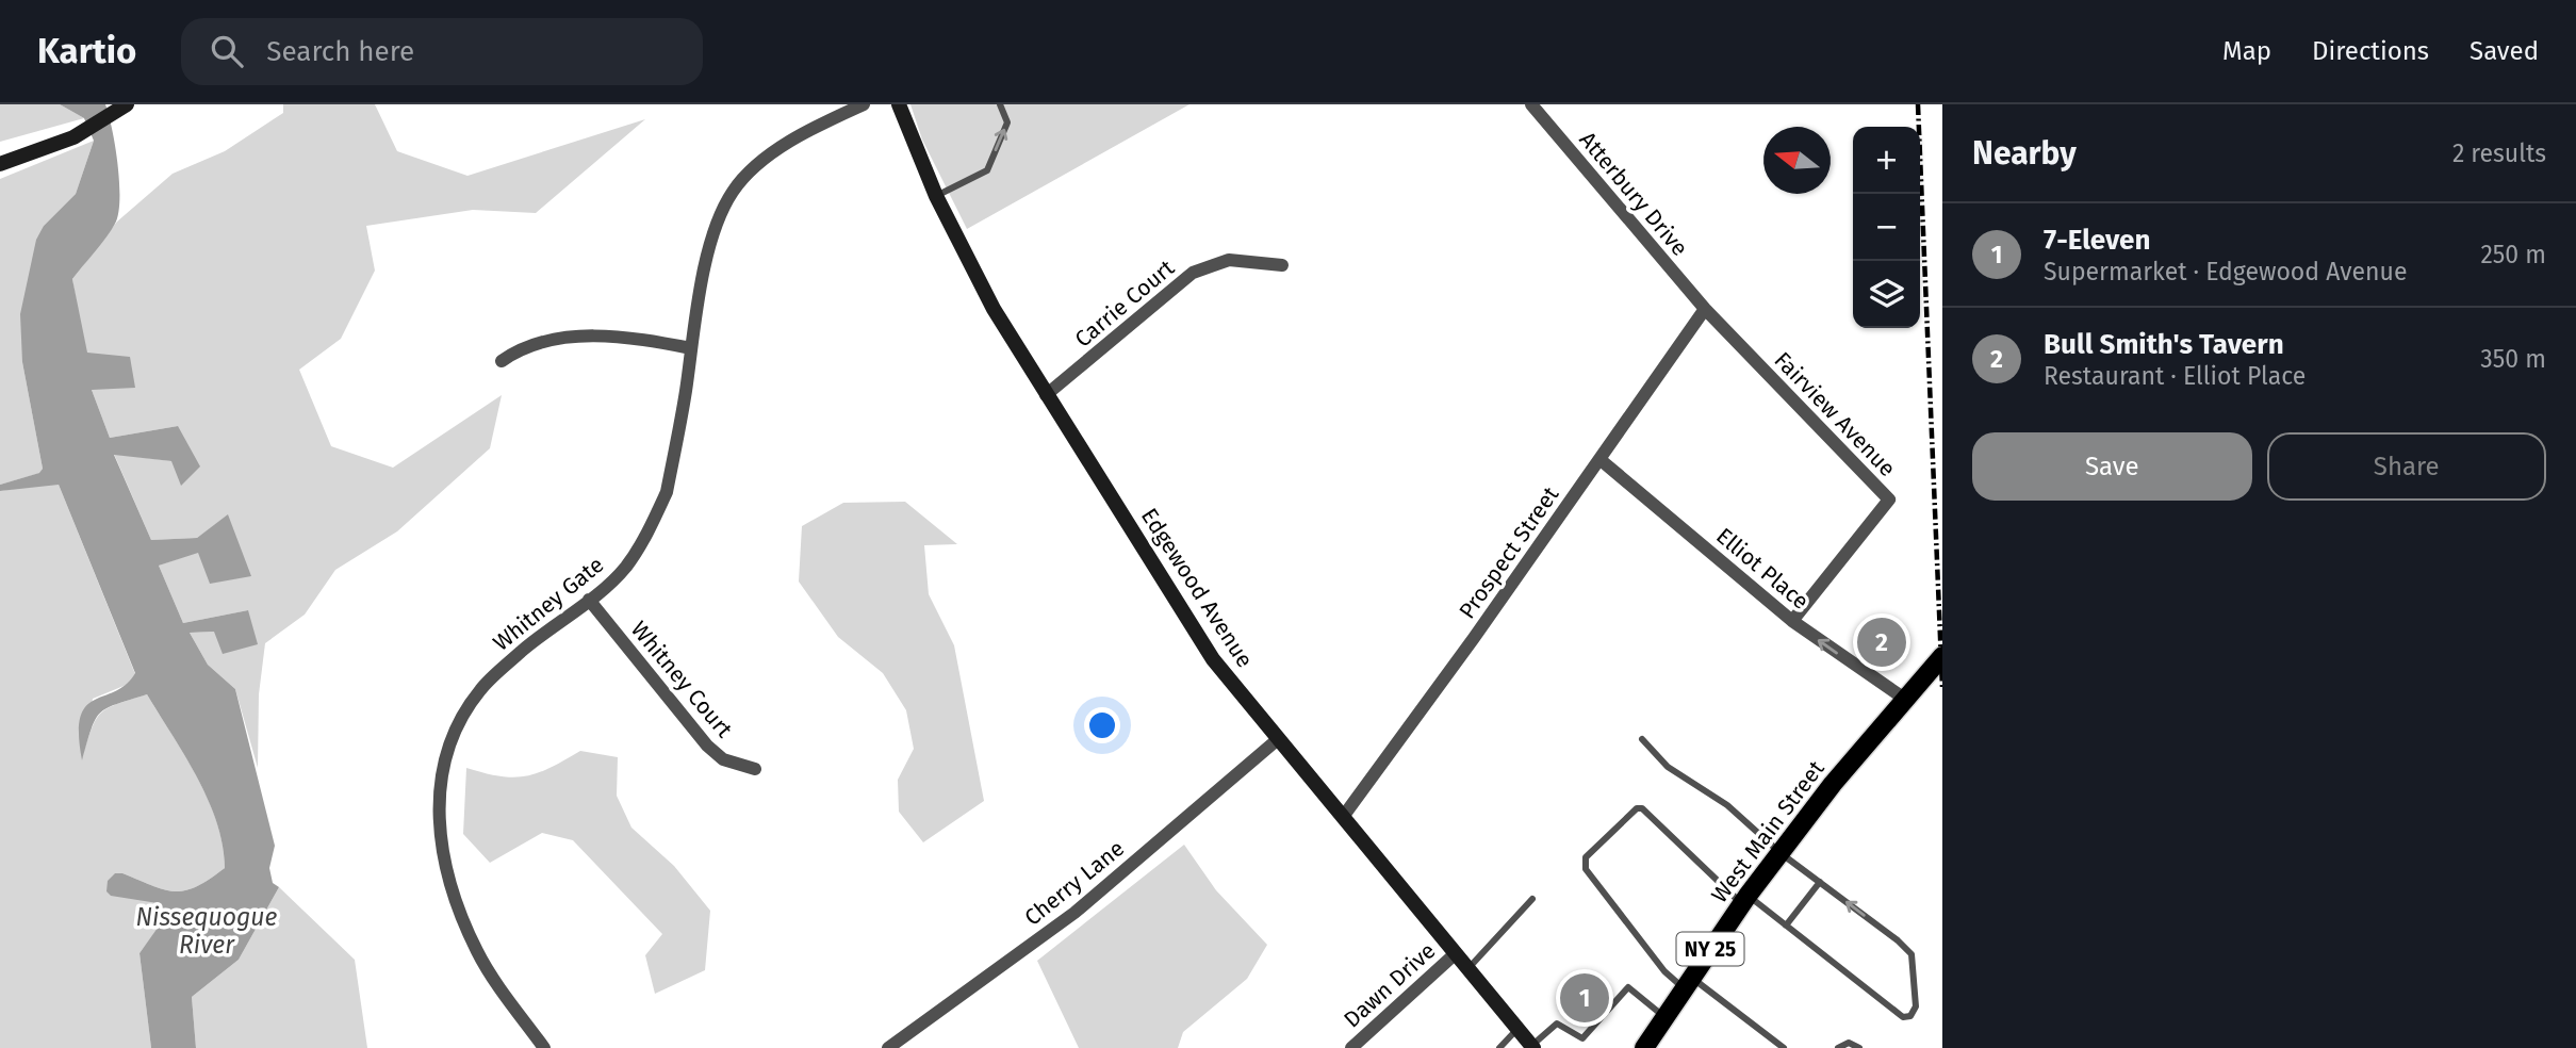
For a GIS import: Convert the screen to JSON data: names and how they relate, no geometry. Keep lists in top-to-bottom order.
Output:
{
  "streets": {
    "main road": ["Edgewood Avenue", "West Main Street", "NY 25"],
    "street": [
      "Atterbury Drive",
      "Carrie Court",
      "Fairview Avenue",
      "Prospect Street",
      "Elliot Place",
      "Whitney Gate",
      "Whitney Court",
      "Cherry Lane",
      "Dawn Drive"
    ]
  },
  "crossings": [
    ["Atterbury Drive", "Fairview Avenue"],
    ["Atterbury Drive", "Prospect Street"],
    ["Carrie Court", "Edgewood Avenue"],
    ["Fairview Avenue", "Prospect Street"],
    ["Fairview Avenue", "Elliot Place"],
    ["Prospect Street", "Elliot Place"],
    ["Prospect Street", "Edgewood Avenue"],
    ["Elliot Place", "West Main Street"],
    ["Edgewood Avenue", "Cherry Lane"],
    ["Edgewood Avenue", "Dawn Drive"],
    ["Whitney Gate", "Whitney Court"]
  ],
  "one_way": ["Elliot Place"],
  "water": ["Nissequogue River"],
  "north": "left",
  "page": {
    "header": "Kartio",
    "search": "Search here",
    "nav": ["Map", "Directions", "Saved"],
    "heading": ["Nearby", "2 results"],
    "map_buttons": ["+", "−"],
    "list": [
      {
        "mark": "1",
        "name": "7-Eleven",
        "note": "Supermarket · Edgewood Avenue",
        "value": "250 m"
      },
      {
        "mark": "2",
        "name": "Bull Smith's Tavern",
        "note": "Restaurant · Elliot Place",
        "value": "350 m"
      }
    ],
    "buttons": ["Save", "Share"],
    "pins": ["2", "1"]
  }
}
